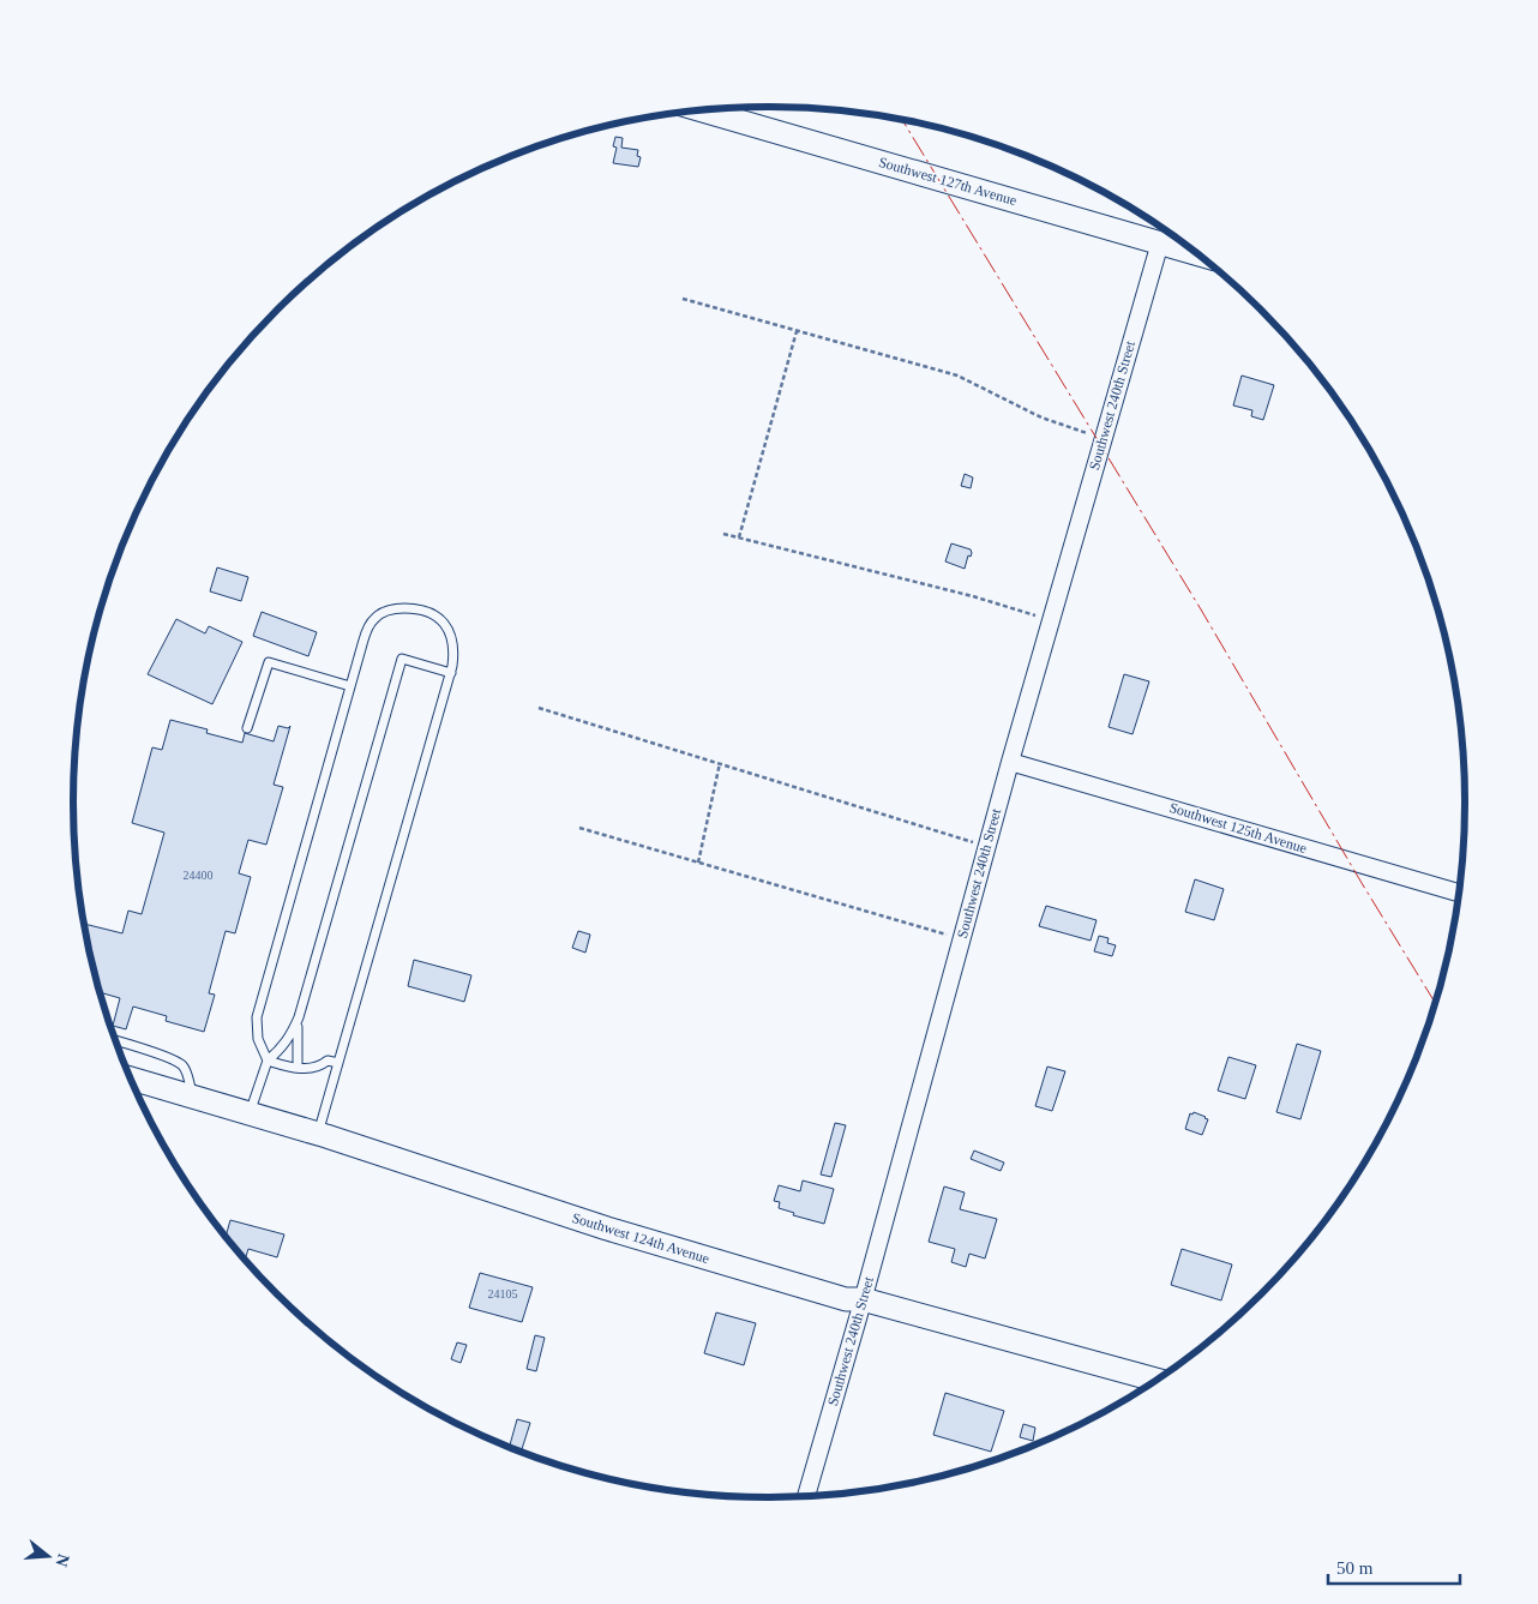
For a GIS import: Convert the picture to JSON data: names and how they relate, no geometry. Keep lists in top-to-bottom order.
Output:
{
  "streets": {
    "street": [
      "Southwest 127th Avenue",
      "Southwest 240th Street",
      "Southwest 125th Avenue",
      "Southwest 124th Avenue"
    ]
  },
  "crossings": [
    ["Southwest 127th Avenue", "Southwest 240th Street"],
    ["Southwest 240th Street", "Southwest 125th Avenue"],
    ["Southwest 240th Street", "Southwest 124th Avenue"]
  ],
  "house_numbers": ["24400", "24105"],
  "scale_bar": "50 m",
  "north": "right"
}
